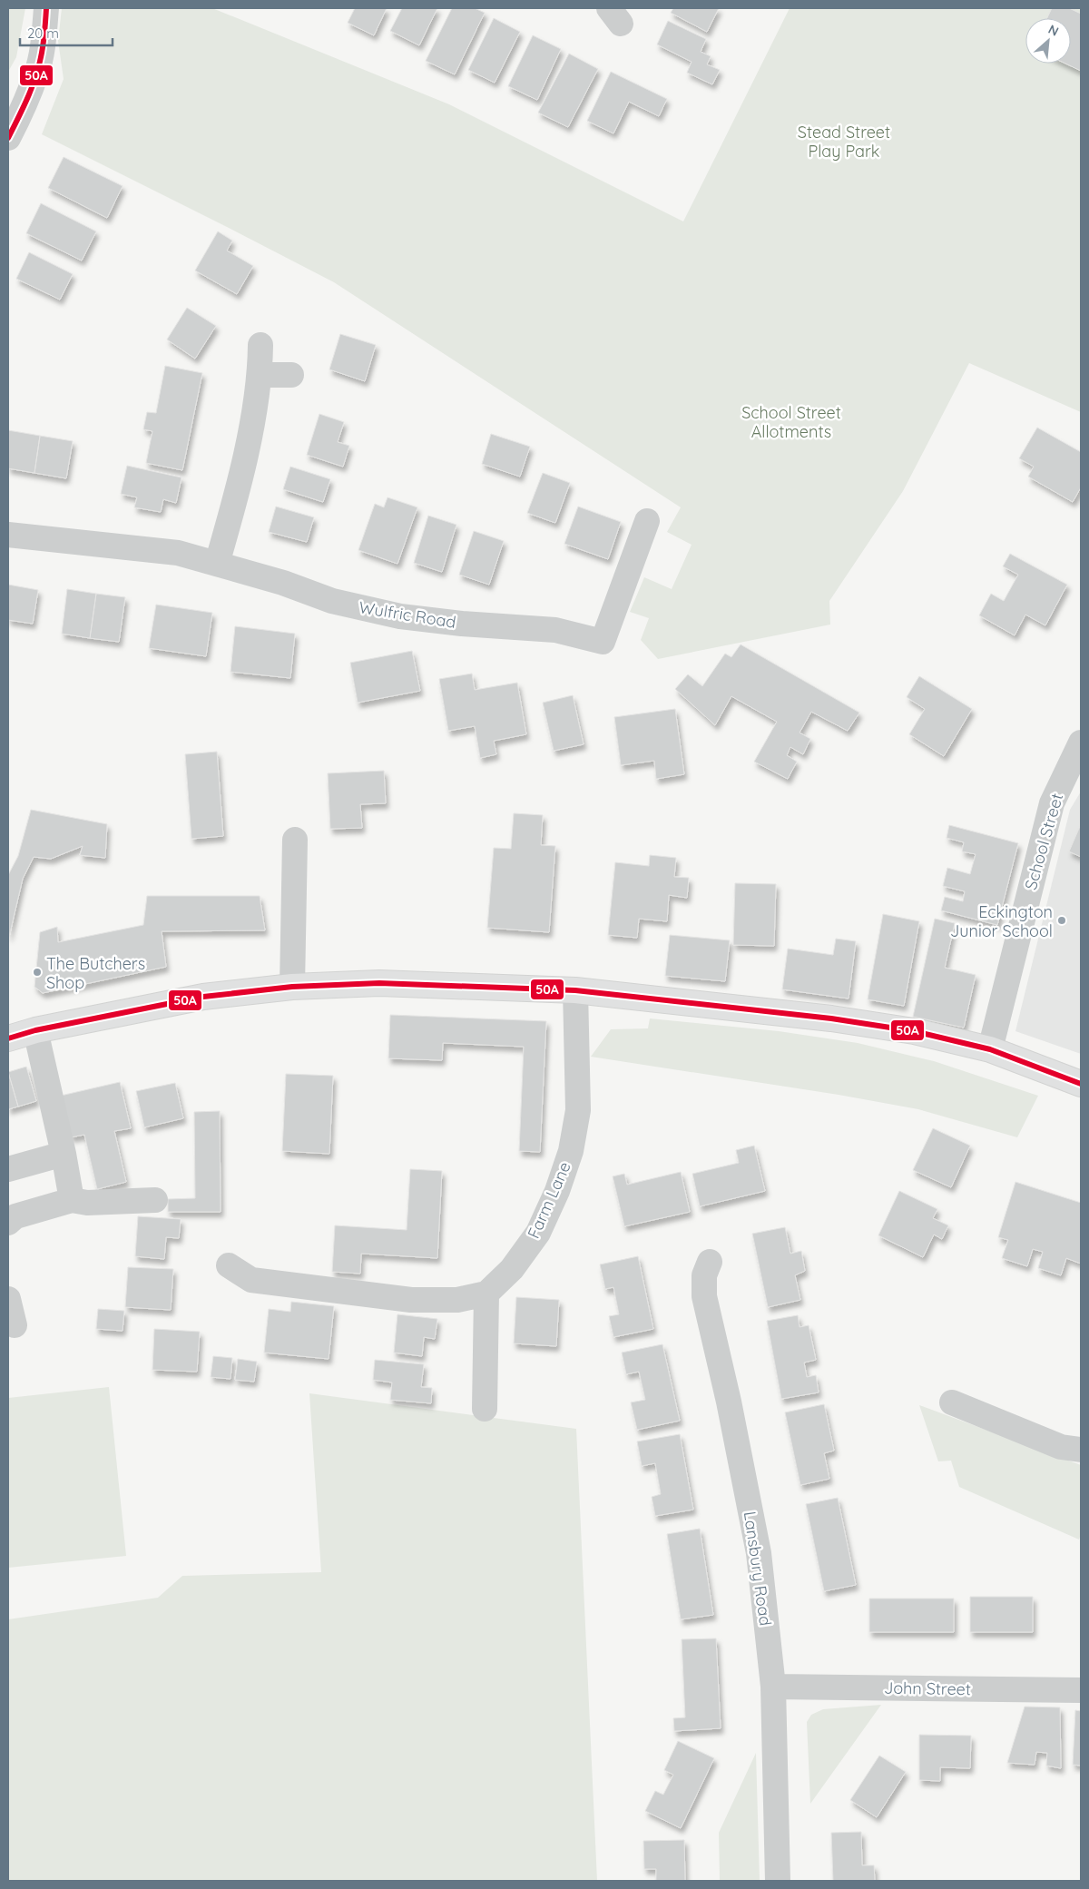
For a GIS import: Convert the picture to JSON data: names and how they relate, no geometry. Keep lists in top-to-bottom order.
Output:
{
  "streets": {
    "street": [
      "Wulfric Road",
      "School Street",
      "Farm Lane",
      "Lansbury Road",
      "John Street"
    ]
  },
  "crossings": [
    ["Lansbury Road", "John Street"]
  ],
  "parks": ["Stead Street Play Park", "School Street Allotments"],
  "places": ["Eckington Junior School", "The Butchers Shop"],
  "lines": ["transit line 50A"],
  "scale_bar": "20 m",
  "north": "top right"
}
